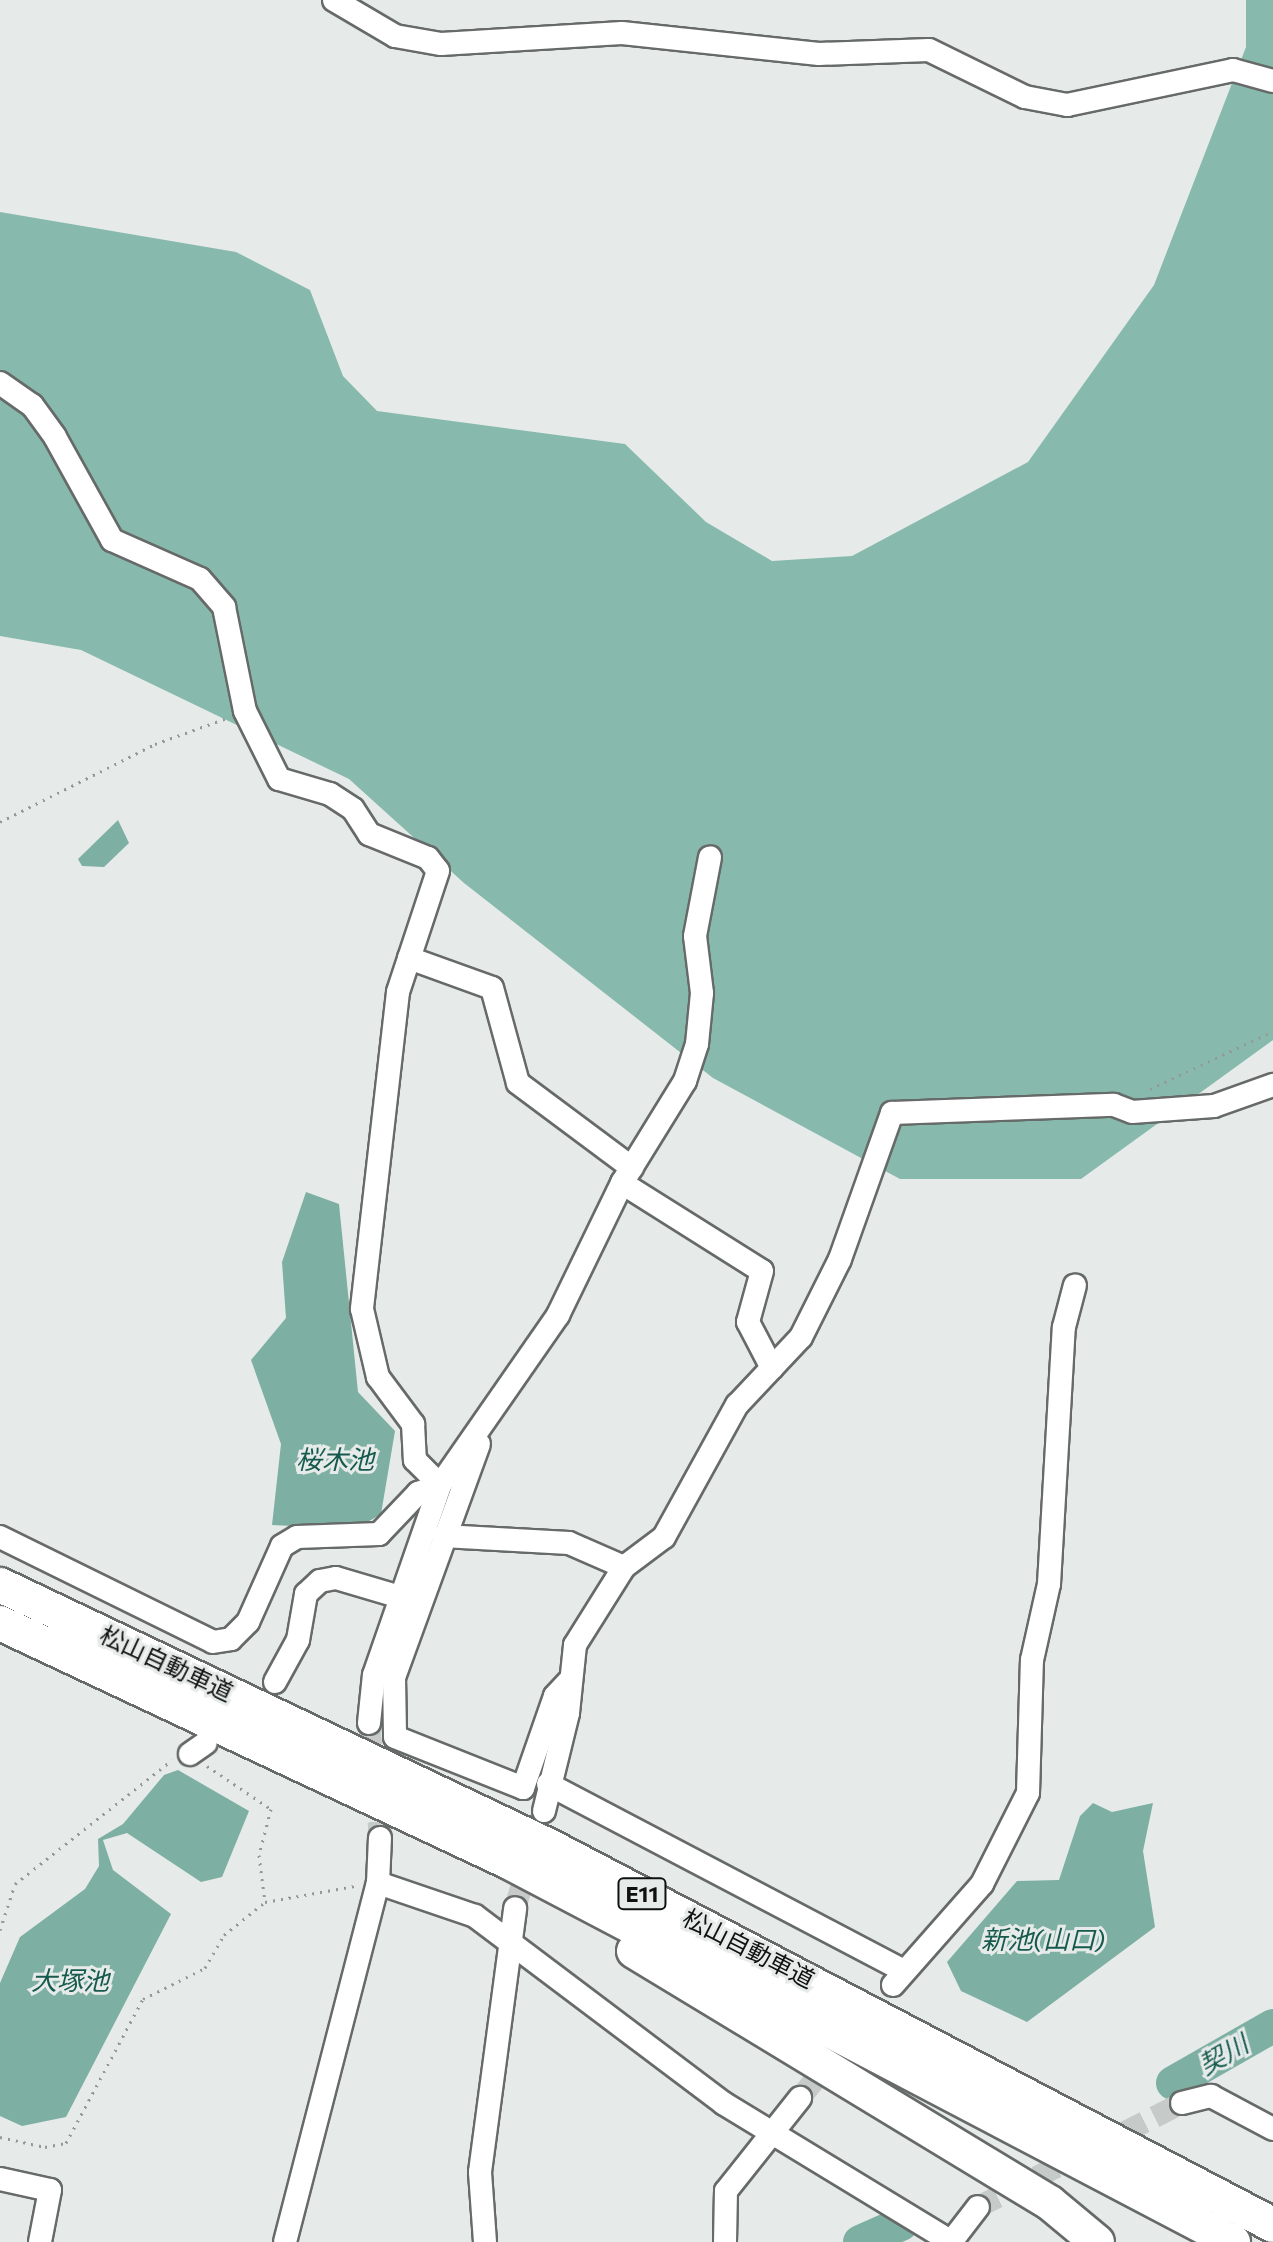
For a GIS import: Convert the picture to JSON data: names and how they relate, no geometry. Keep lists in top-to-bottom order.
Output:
{
  "streets": {
    "highway": ["松山自動車道", "E11"]
  },
  "water": [
    "桜木池",
    "新池(山口)",
    "大塚池",
    "契川"
  ]
}
